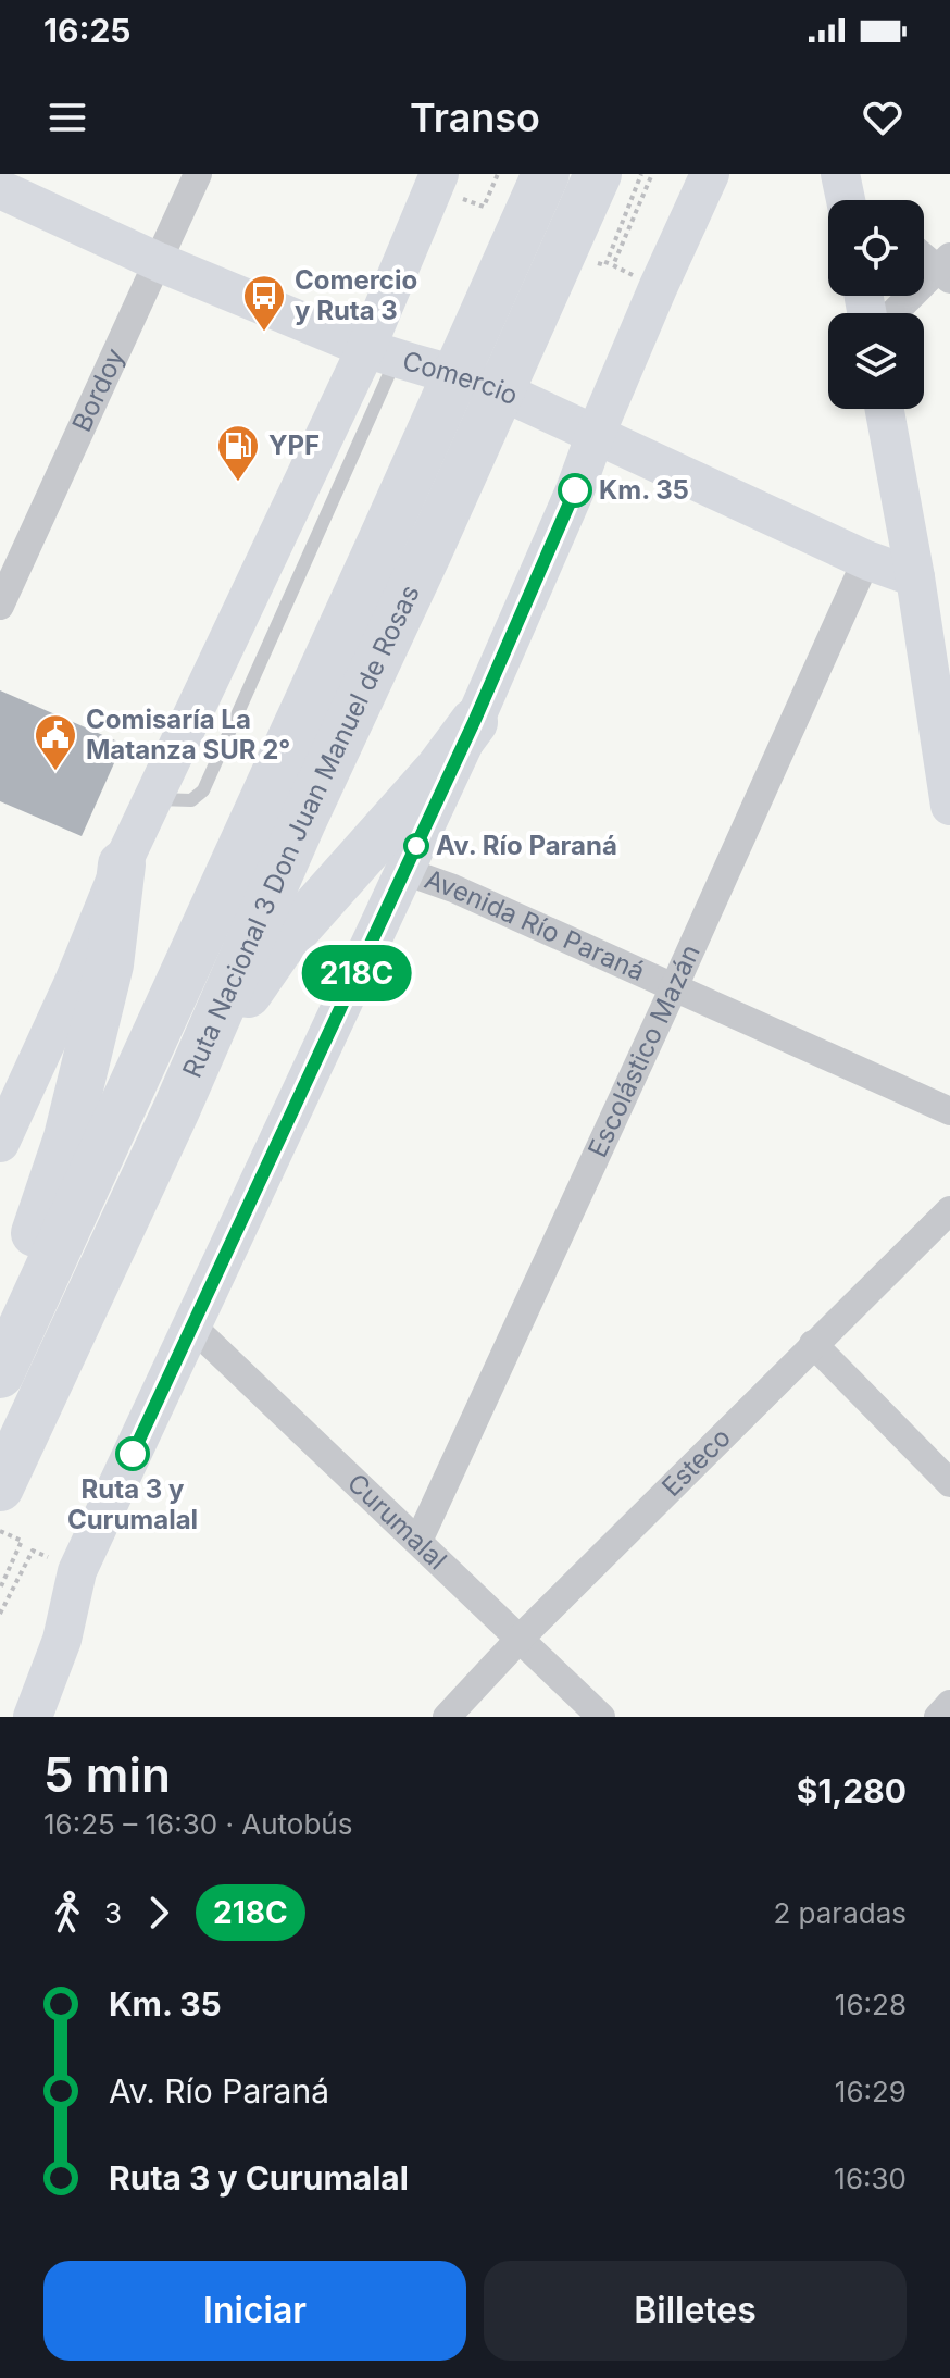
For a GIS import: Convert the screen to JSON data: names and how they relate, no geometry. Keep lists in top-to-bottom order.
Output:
{
  "streets": {
    "highway": ["Ruta Nacional 3 Don Juan Manuel de Rosas"],
    "street": [
      "Comercio",
      "Bordoy",
      "Avenida Río Paraná",
      "Escolástico Mazán",
      "Esteco",
      "Curumalal"
    ]
  },
  "crossings": [
    ["Comercio", "Bordoy"],
    ["Comercio", "Ruta Nacional 3 Don Juan Manuel de Rosas"],
    ["Comercio", "Escolástico Mazán"],
    ["Avenida Río Paraná", "Escolástico Mazán"],
    ["Escolástico Mazán", "Curumalal"],
    ["Esteco", "Curumalal"]
  ],
  "places": {
    "bus stop": ["Comercio y Ruta 3"],
    "fuel station": ["YPF"],
    "other": ["Km. 35", "Av. Río Paraná", "Ruta 3 y Curumalal"],
    "public building": ["Comisaría La Matanza SUR 2°"]
  },
  "lines": ["bus line 218C"],
  "page": {
    "status": "16:25",
    "header": "Transo",
    "on_map": "218C",
    "heading": ["5 min", "16:25 – 16:30 · Autobús", "$1,280"],
    "legs": ["3", "218C", "2 paradas"],
    "list": [
      {
        "name": "Km. 35",
        "value": "16:28"
      },
      {
        "name": "Av. Río Paraná",
        "value": "16:29"
      },
      {
        "name": "Ruta 3 y Curumalal",
        "value": "16:30"
      }
    ],
    "buttons": ["Iniciar", "Billetes"]
  }
}
